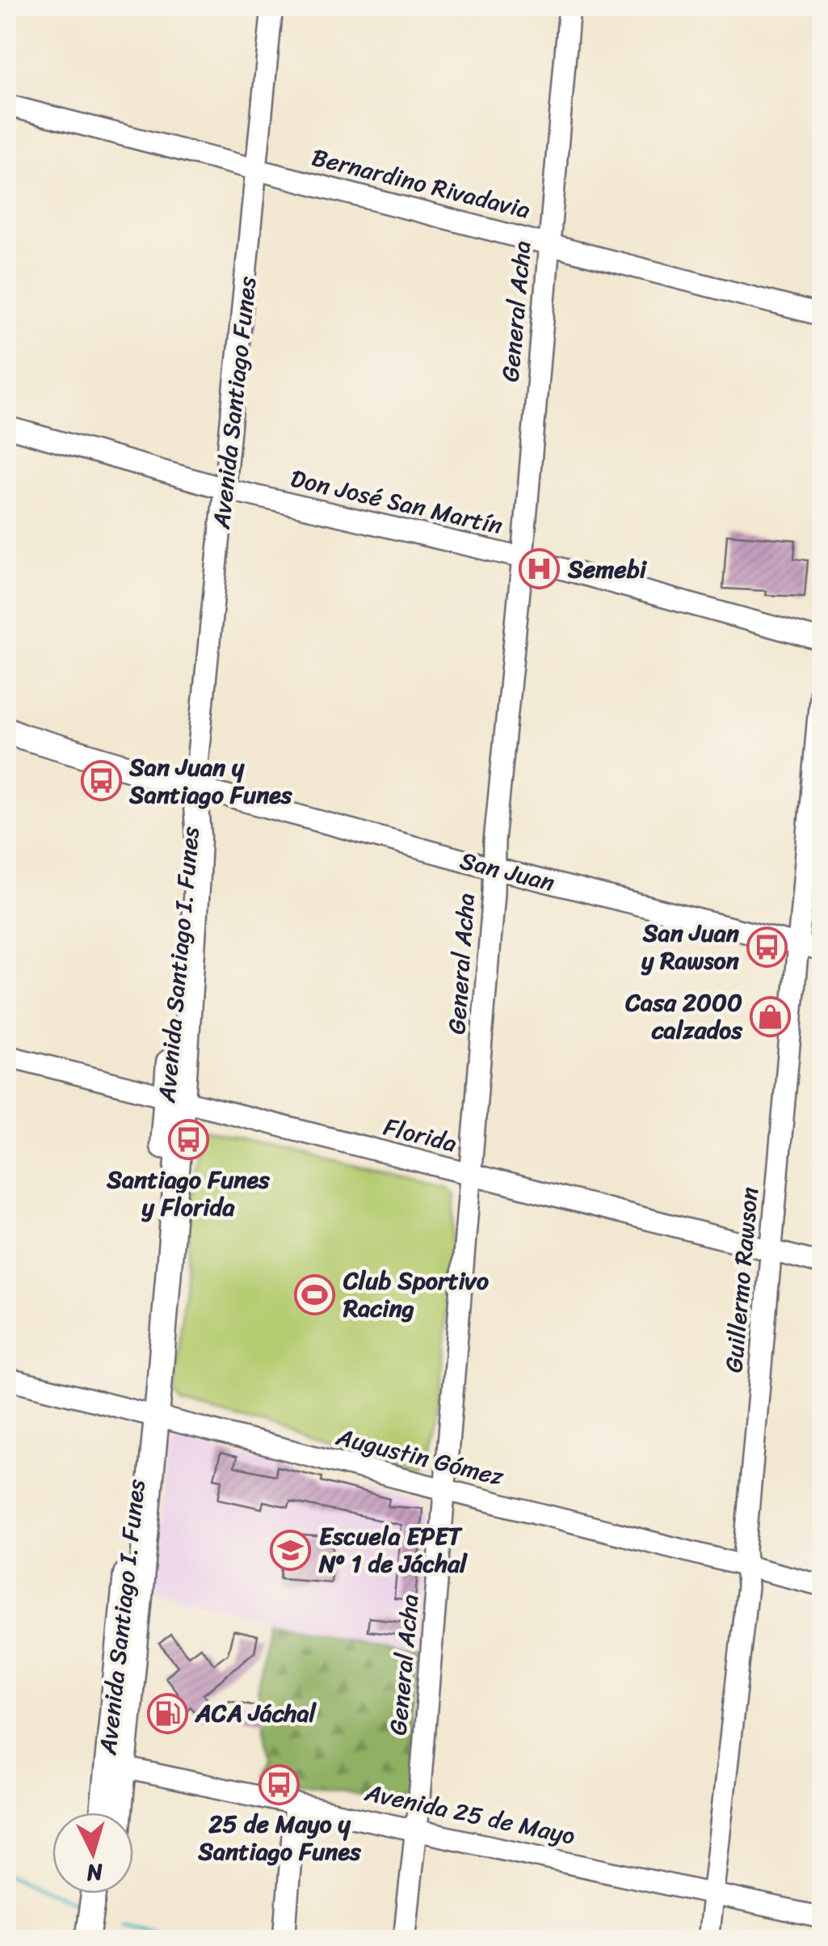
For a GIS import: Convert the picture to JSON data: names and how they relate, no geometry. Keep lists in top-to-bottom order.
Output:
{
  "streets": {
    "main road": ["San Juan", "Avenida Santiago I. Funes"],
    "street": [
      "Bernardino Rivadavia",
      "General Acha",
      "Avenida Santiago Funes",
      "Don José San Martín",
      "Florida",
      "Guillermo Rawson",
      "Augustin Gómez",
      "Avenida 25 de Mayo"
    ]
  },
  "crossings": [
    ["Bernardino Rivadavia", "General Acha"],
    ["Bernardino Rivadavia", "Avenida Santiago Funes"],
    ["General Acha", "Don José San Martín"],
    ["General Acha", "San Juan"],
    ["General Acha", "Florida"],
    ["General Acha", "Augustin Gómez"],
    ["General Acha", "Avenida 25 de Mayo"],
    ["Avenida Santiago Funes", "Don José San Martín"],
    ["Avenida Santiago Funes", "San Juan"],
    ["Avenida Santiago Funes", "Avenida Santiago I. Funes"],
    ["San Juan", "Avenida Santiago I. Funes"],
    ["San Juan", "Guillermo Rawson"],
    ["Avenida Santiago I. Funes", "Florida"],
    ["Avenida Santiago I. Funes", "Augustin Gómez"],
    ["Avenida Santiago I. Funes", "Avenida 25 de Mayo"],
    ["Florida", "Guillermo Rawson"],
    ["Guillermo Rawson", "Augustin Gómez"],
    ["Guillermo Rawson", "Avenida 25 de Mayo"]
  ],
  "places": {
    "hospital": ["Semebi"],
    "bus stop": [
      "San Juan y Santiago Funes",
      "San Juan y Rawson",
      "Santiago Funes y Florida",
      "25 de Mayo y Santiago Funes"
    ],
    "shop": ["Casa 2000 calzados"],
    "sports": ["Club Sportivo Racing"],
    "school or university": ["Escuela EPET Nº 1 de Jáchal"],
    "fuel station": ["ACA Jáchal"]
  },
  "north": "bottom"
}
